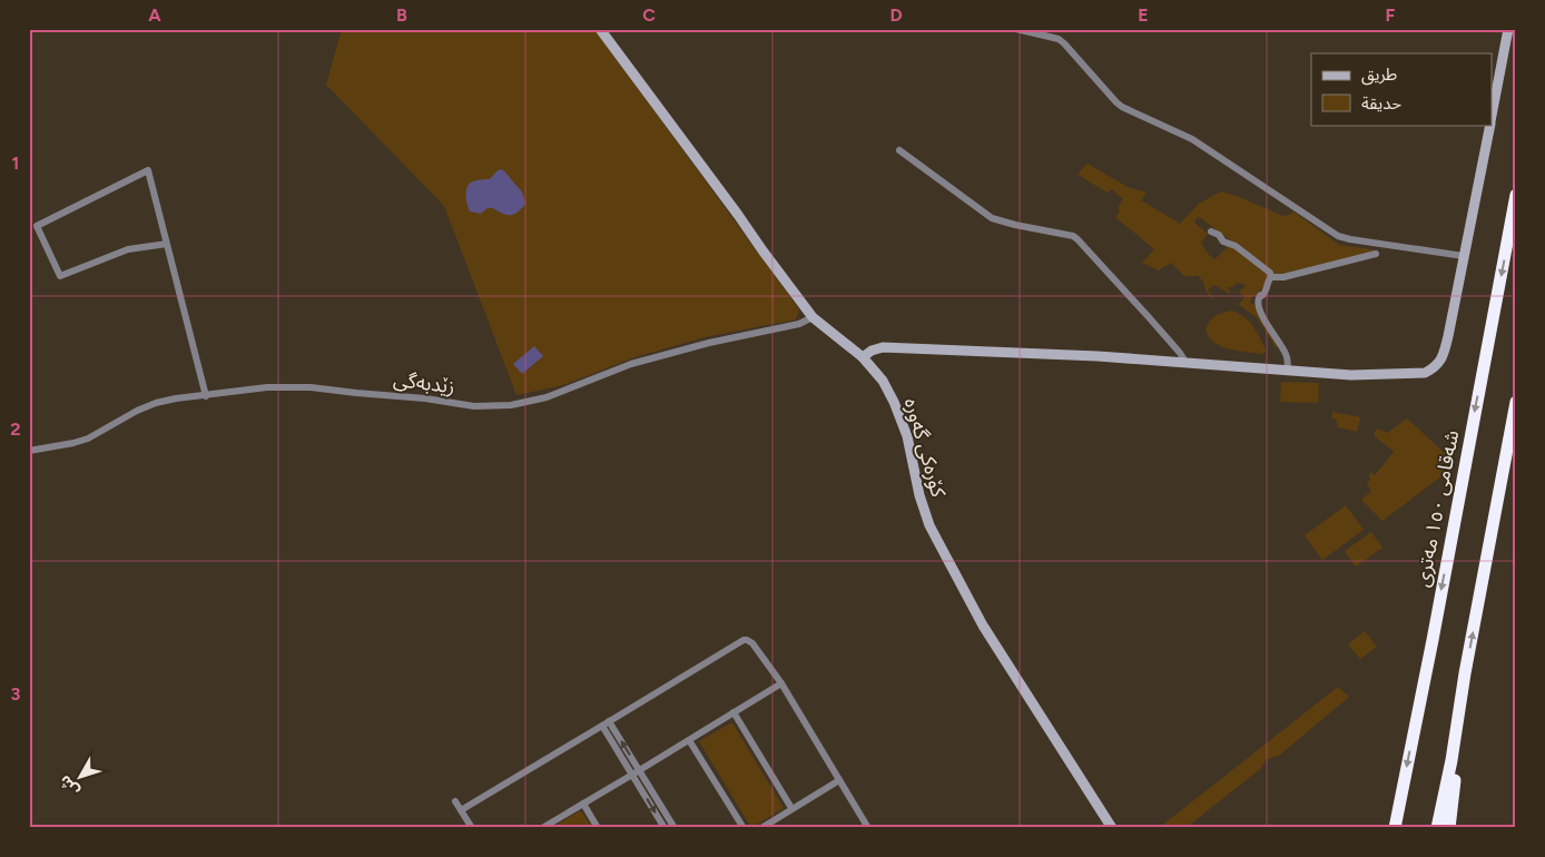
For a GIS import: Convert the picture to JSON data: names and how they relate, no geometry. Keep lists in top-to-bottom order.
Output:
{
  "streets": {
    "highway": ["شەقامی ١٥٠ مەتری"],
    "street": ["زێدبەگی", "کۆرەکی گەورە"]
  },
  "crossings": [
    ["زێدبەگی", "کۆرەکی گەورە"]
  ],
  "legend": ["طريق", "حديقة"],
  "north": "bottom left",
  "grid": {
    "columns": [
      "A",
      "B",
      "C",
      "D",
      "E",
      "F"
    ],
    "rows": ["1", "2", "3"]
  }
}
